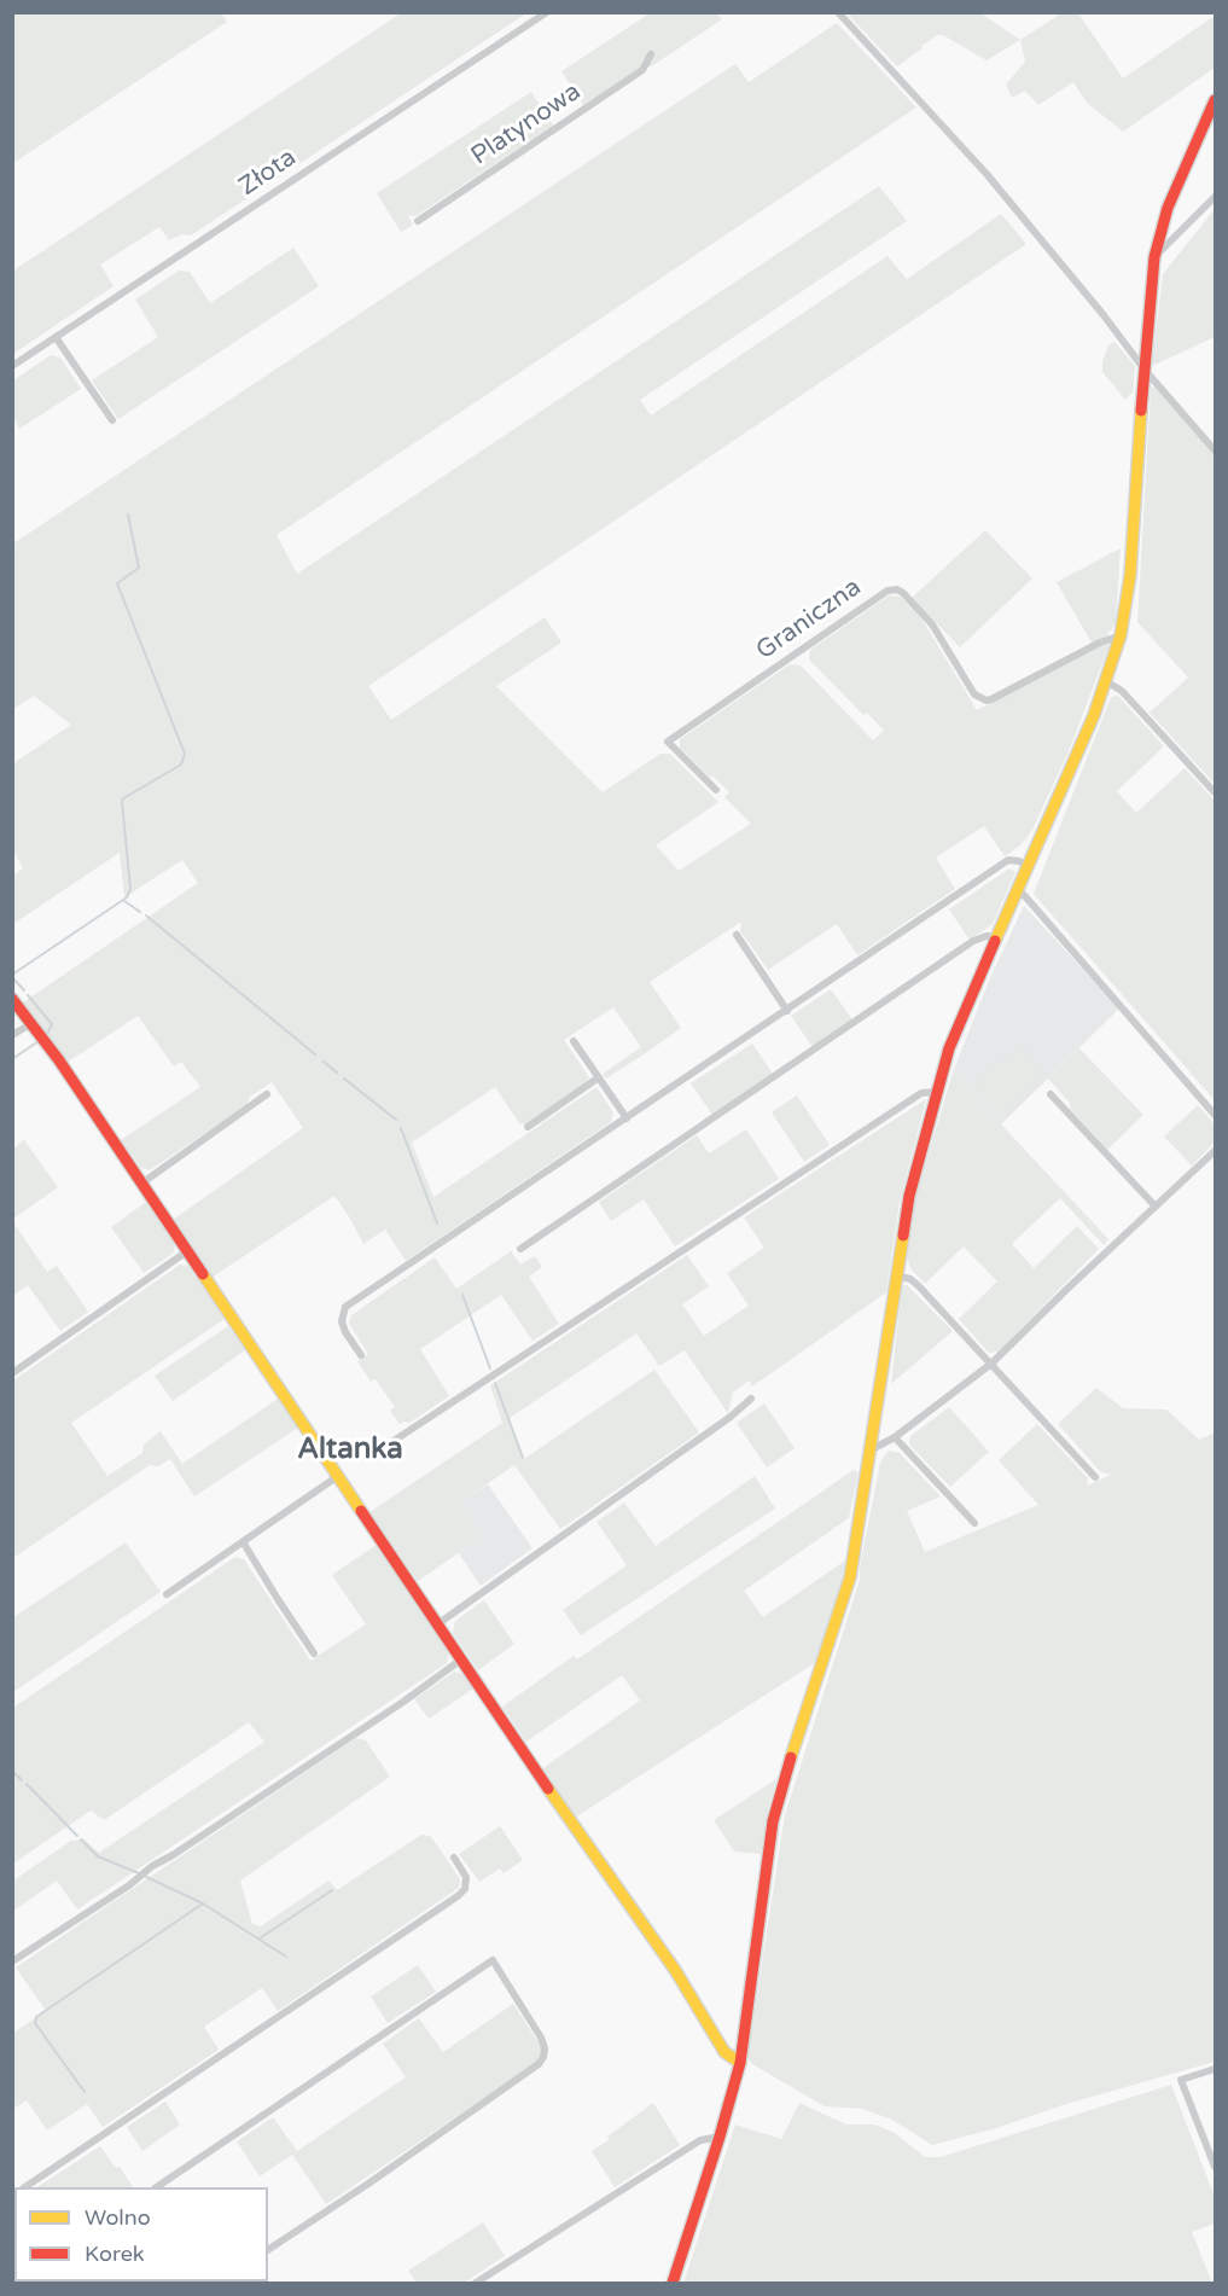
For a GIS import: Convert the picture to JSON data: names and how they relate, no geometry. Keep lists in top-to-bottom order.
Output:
{
  "streets": {
    "street": ["Platynowa", "Złota", "Graniczna"]
  },
  "districts": ["Altanka"],
  "legend": ["Wolno", "Korek"]
}
